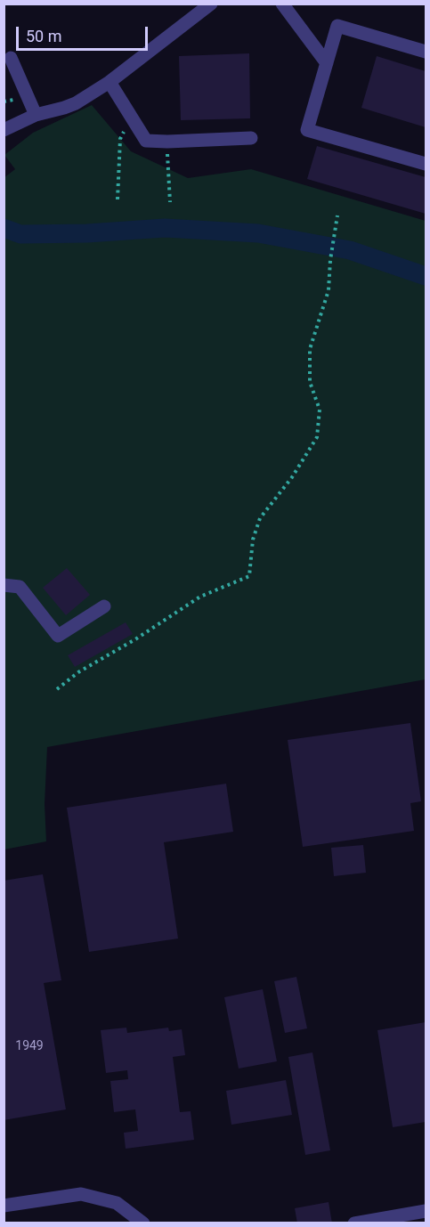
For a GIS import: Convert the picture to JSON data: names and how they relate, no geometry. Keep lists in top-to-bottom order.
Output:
{
  "house_numbers": ["1949"],
  "scale_bar": "50 m"
}
